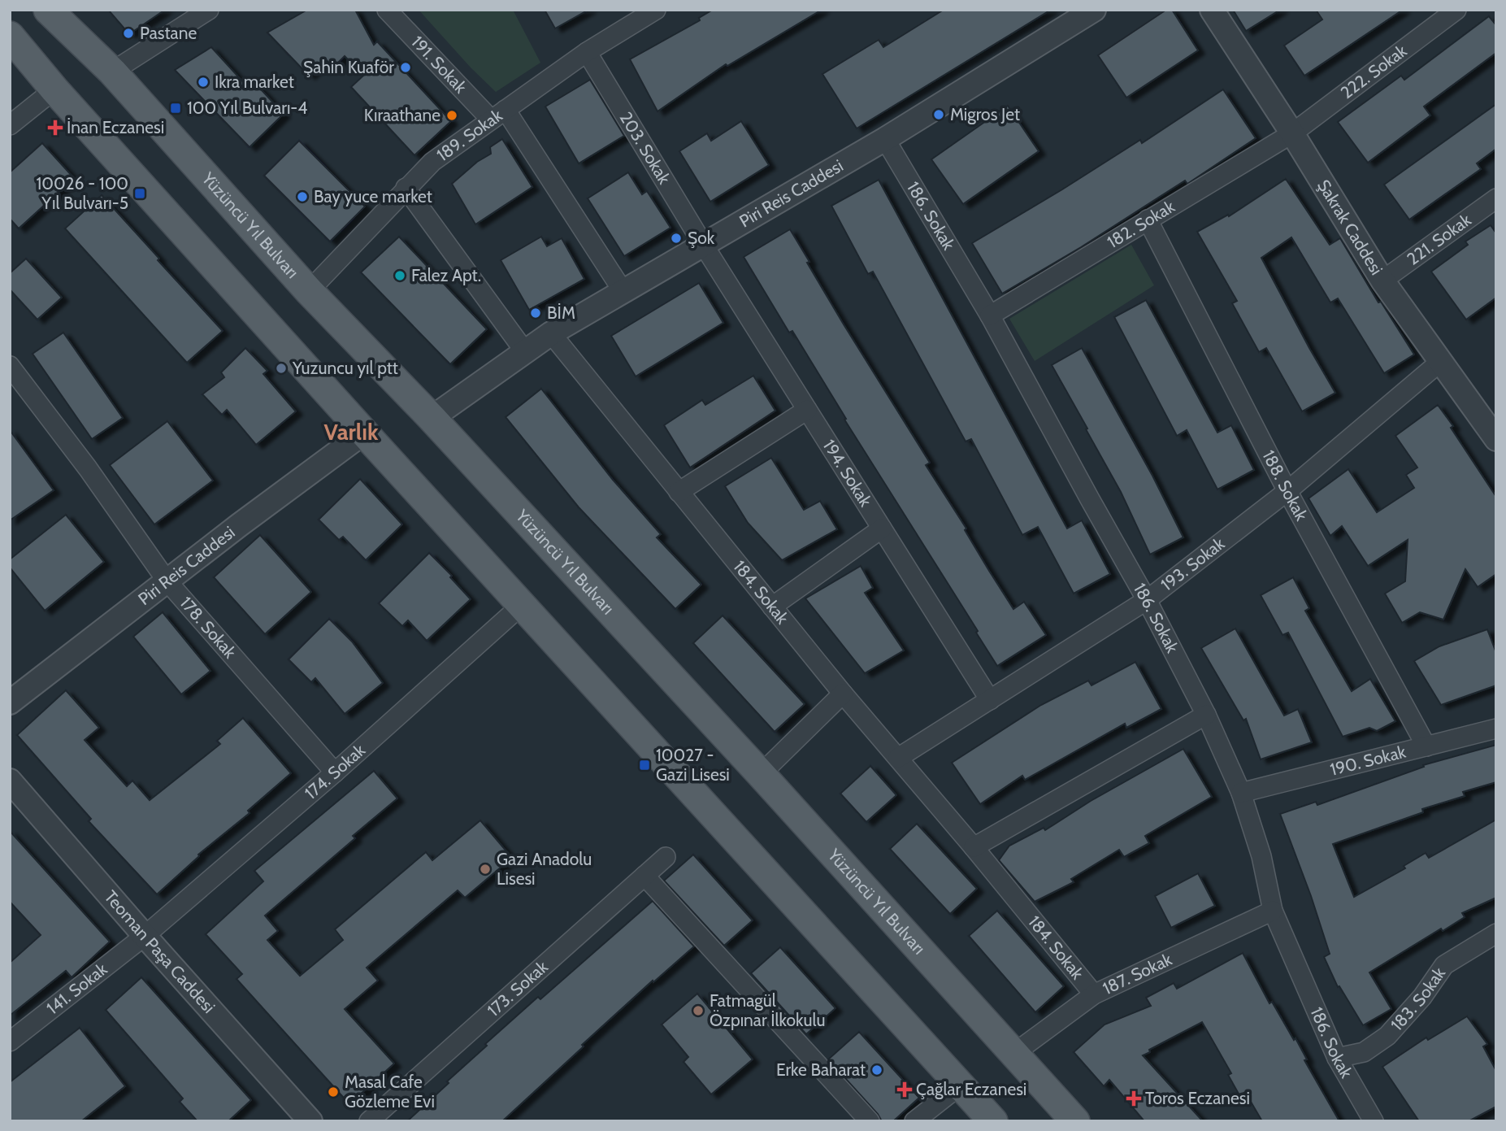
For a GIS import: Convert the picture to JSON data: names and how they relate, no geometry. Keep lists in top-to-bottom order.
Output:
{
  "streets": {
    "main road": ["Yüzüncü Yıl Bulvarı"],
    "street": [
      "191. Sokak",
      "222. Sokak",
      "189. Sokak",
      "203. Sokak",
      "Piri Reis Caddesi",
      "186. Sokak",
      "182. Sokak",
      "Şakrak Caddesi",
      "221. Sokak",
      "194. Sokak",
      "188. Sokak",
      "193. Sokak",
      "184. Sokak",
      "178. Sokak",
      "190. Sokak",
      "174. Sokak",
      "Teoman Paşa Caddesi",
      "187. Sokak",
      "141. Sokak",
      "173. Sokak",
      "183. Sokak"
    ]
  },
  "crossings": [
    ["191. Sokak", "189. Sokak"],
    ["191. Sokak", "Piri Reis Caddesi"],
    ["222. Sokak", "182. Sokak"],
    ["222. Sokak", "Şakrak Caddesi"],
    ["189. Sokak", "203. Sokak"],
    ["189. Sokak", "Yüzüncü Yıl Bulvarı"],
    ["203. Sokak", "Piri Reis Caddesi"],
    ["203. Sokak", "194. Sokak"],
    ["Piri Reis Caddesi", "186. Sokak"],
    ["Piri Reis Caddesi", "Yüzüncü Yıl Bulvarı"],
    ["Piri Reis Caddesi", "194. Sokak"],
    ["Piri Reis Caddesi", "184. Sokak"],
    ["Piri Reis Caddesi", "178. Sokak"],
    ["186. Sokak", "182. Sokak"],
    ["186. Sokak", "193. Sokak"],
    ["186. Sokak", "190. Sokak"],
    ["186. Sokak", "187. Sokak"],
    ["186. Sokak", "183. Sokak"],
    ["182. Sokak", "Şakrak Caddesi"],
    ["182. Sokak", "188. Sokak"],
    ["Yüzüncü Yıl Bulvarı", "187. Sokak"],
    ["Şakrak Caddesi", "221. Sokak"],
    ["Şakrak Caddesi", "193. Sokak"],
    ["194. Sokak", "193. Sokak"],
    ["188. Sokak", "193. Sokak"],
    ["188. Sokak", "190. Sokak"],
    ["193. Sokak", "184. Sokak"],
    ["184. Sokak", "187. Sokak"],
    ["178. Sokak", "174. Sokak"],
    ["174. Sokak", "Teoman Paşa Caddesi"],
    ["174. Sokak", "141. Sokak"],
    ["Teoman Paşa Caddesi", "141. Sokak"]
  ],
  "districts": ["Varlık"],
  "places": {
    "other": [
      "Pastane",
      "Şahin Kuaför",
      "Ikra market",
      "Migros Jet",
      "Kıraathane",
      "Bay yuce market",
      "Şok",
      "Falez Apt.",
      "BİM",
      "Yuzuncu yıl ptt",
      "Gazi Anadolu Lisesi",
      "Fatmagül Özpınar İlkokulu",
      "Erke Baharat",
      "Masal Cafe Gözleme Evi"
    ],
    "transit": ["100 Yıl Bulvarı-4", "10026 - 100 Yıl Bulvarı-5", "10027 - Gazi Lisesi"],
    "health": ["İnan Eczanesi", "Çağlar Eczanesi", "Toros Eczanesi"]
  }
}
